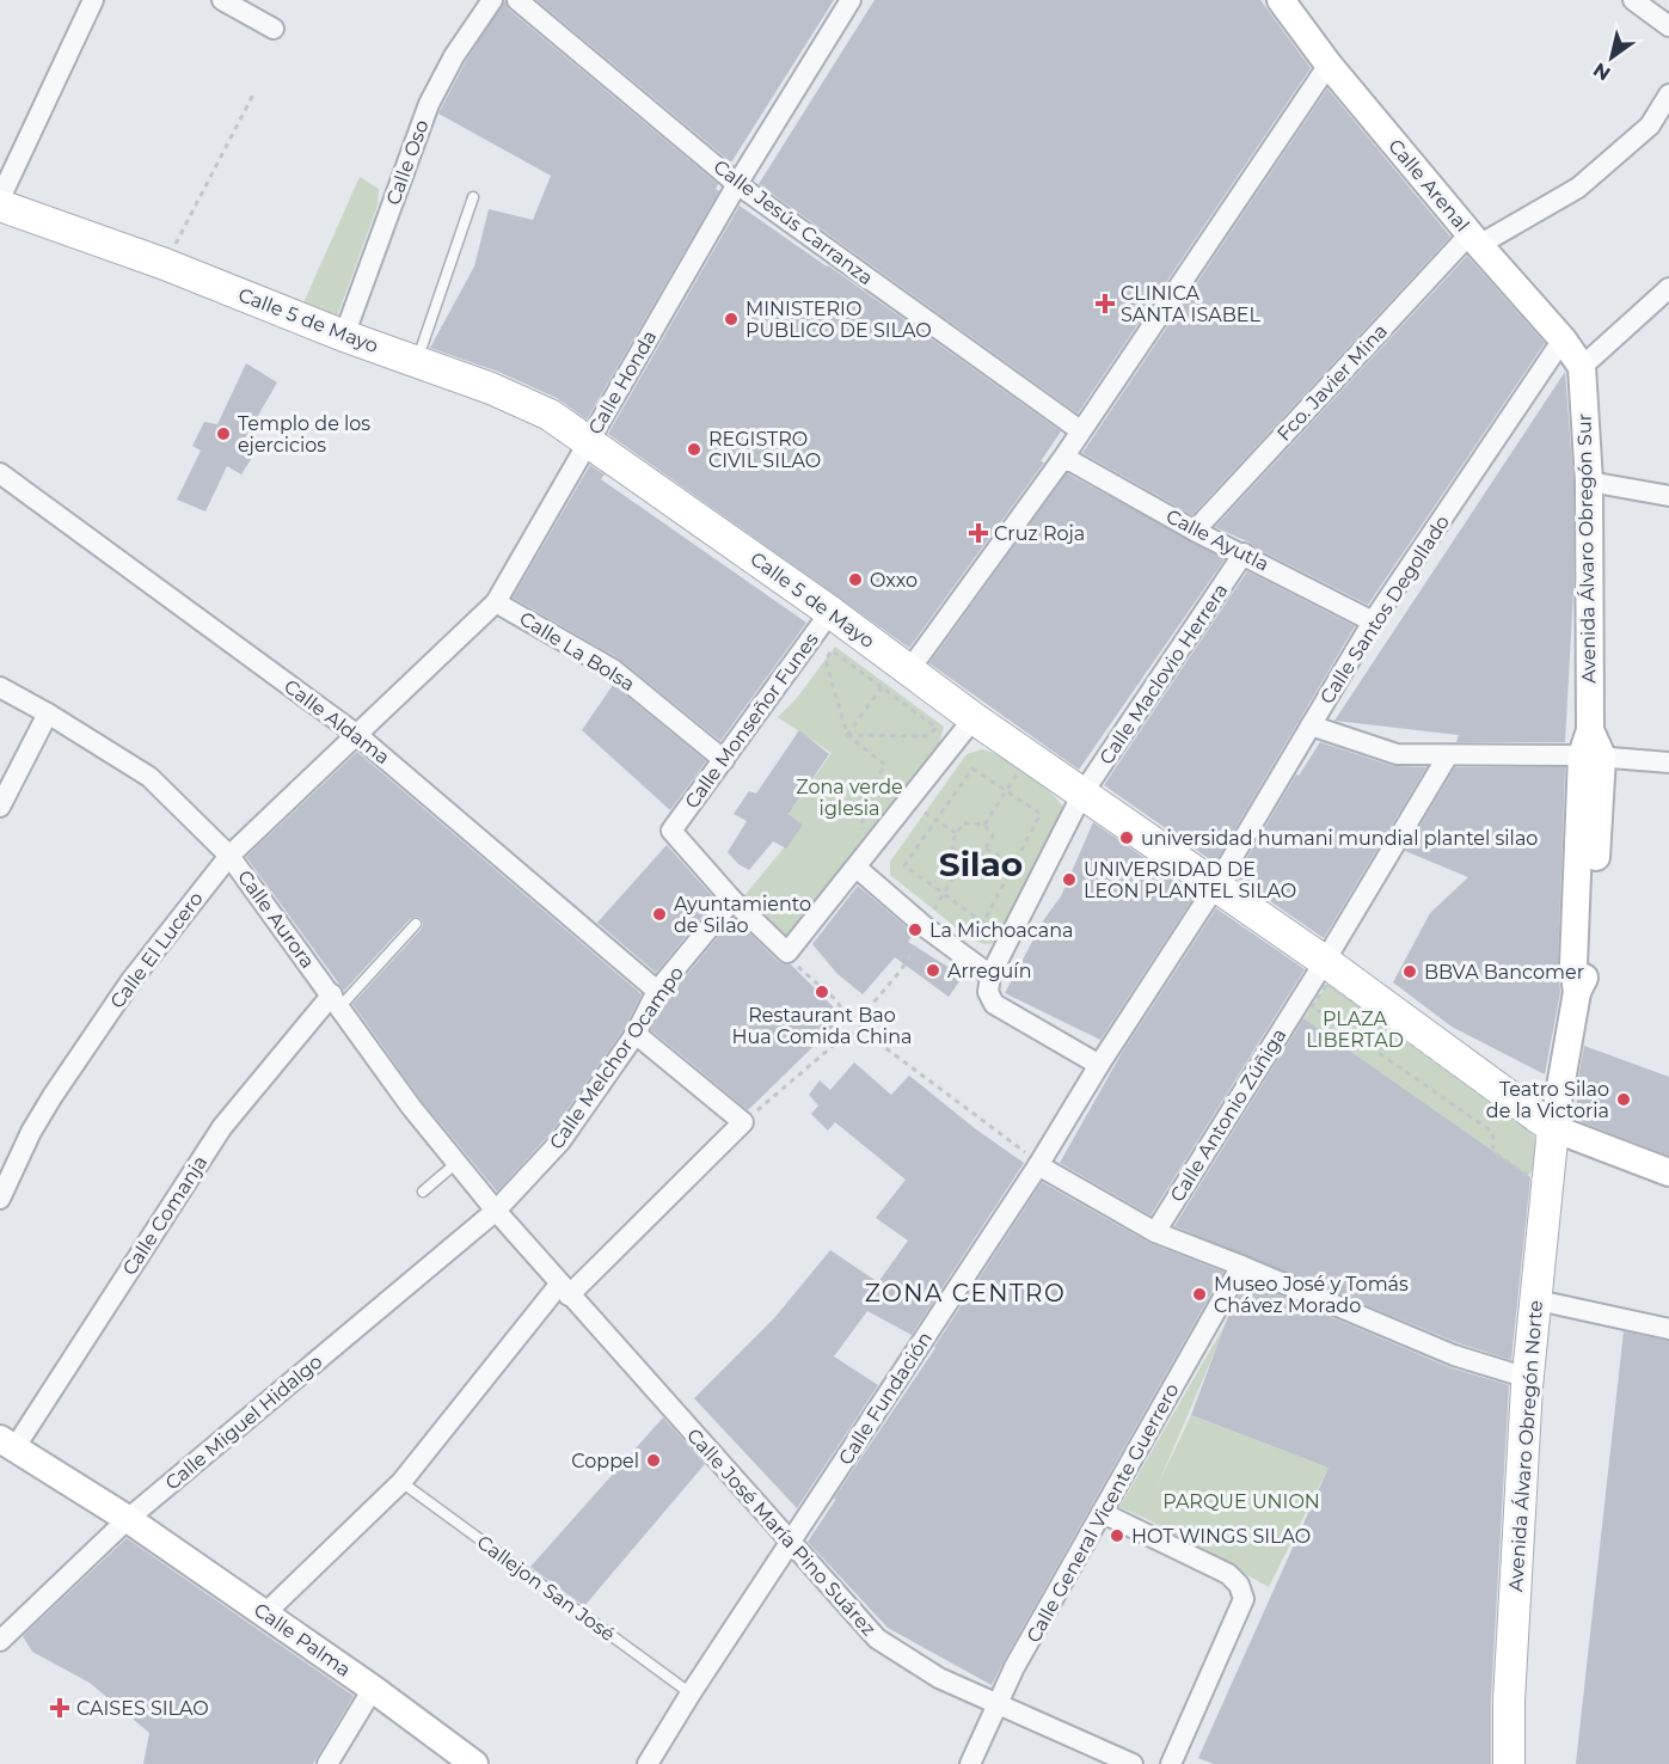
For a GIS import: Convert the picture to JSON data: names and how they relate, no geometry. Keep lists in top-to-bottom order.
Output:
{
  "streets": {
    "main road": ["Calle 5 de Mayo", "Avenida Álvaro Obregón Norte"],
    "street": [
      "Calle Oso",
      "Calle Arenal",
      "Calle Jesús Carranza",
      "Calle Honda",
      "Fco. Javier Mina",
      "Calle Ayutla",
      "Avenida Álvaro Obregón Sur",
      "Calle Santos Degollado",
      "Calle La Bolsa",
      "Calle Maclovio Herrera",
      "Calle Monseñor Funes",
      "Calle Aldama",
      "Calle Aurora",
      "Calle El Lucero",
      "Calle Melchor Ocampo",
      "Calle Antonio Zúñiga",
      "Calle Comanja",
      "Calle Fundación",
      "Calle Miguel Hidalgo",
      "Calle General Vicente Guerrero",
      "Calle José María Pino Suárez",
      "Calle Palma"
    ],
    "lane": ["Callejon San José"]
  },
  "crossings": [
    ["Calle Oso", "Calle 5 de Mayo"],
    ["Calle Arenal", "Fco. Javier Mina"],
    ["Calle Arenal", "Avenida Álvaro Obregón Sur"],
    ["Calle Arenal", "Calle Santos Degollado"],
    ["Calle Jesús Carranza", "Calle Honda"],
    ["Calle 5 de Mayo", "Calle Honda"],
    ["Calle 5 de Mayo", "Avenida Álvaro Obregón Sur"],
    ["Calle 5 de Mayo", "Calle Santos Degollado"],
    ["Calle 5 de Mayo", "Calle Maclovio Herrera"],
    ["Calle 5 de Mayo", "Calle Monseñor Funes"],
    ["Calle 5 de Mayo", "Calle Antonio Zúñiga"],
    ["Calle 5 de Mayo", "Calle Fundación"],
    ["Calle 5 de Mayo", "Avenida Álvaro Obregón Norte"],
    ["Calle Honda", "Calle La Bolsa"],
    ["Calle Honda", "Calle Aldama"],
    ["Calle Honda", "Calle El Lucero"],
    ["Fco. Javier Mina", "Calle Ayutla"],
    ["Calle Ayutla", "Calle Santos Degollado"],
    ["Calle Ayutla", "Calle Maclovio Herrera"],
    ["Avenida Álvaro Obregón Sur", "Avenida Álvaro Obregón Norte"],
    ["Calle Santos Degollado", "Calle Fundación"],
    ["Calle La Bolsa", "Calle Monseñor Funes"],
    ["Calle Monseñor Funes", "Calle Melchor Ocampo"],
    ["Calle Aldama", "Calle El Lucero"],
    ["Calle Aldama", "Calle Melchor Ocampo"],
    ["Calle Aurora", "Calle El Lucero"],
    ["Calle Aurora", "Calle Melchor Ocampo"],
    ["Calle Aurora", "Calle Comanja"],
    ["Calle Aurora", "Calle Miguel Hidalgo"],
    ["Calle Aurora", "Calle José María Pino Suárez"],
    ["Calle Melchor Ocampo", "Calle Miguel Hidalgo"],
    ["Calle Melchor Ocampo", "Calle José María Pino Suárez"],
    ["Calle Comanja", "Calle Palma"],
    ["Calle Fundación", "Calle José María Pino Suárez"],
    ["Calle Fundación", "Callejon San José"],
    ["Calle Miguel Hidalgo", "Calle José María Pino Suárez"],
    ["Calle Miguel Hidalgo", "Calle Palma"],
    ["Calle General Vicente Guerrero", "Calle José María Pino Suárez"]
  ],
  "districts": ["Silao", "ZONA CENTRO"],
  "parks": ["Zona verde iglesia", "PLAZA LIBERTAD", "PARQUE UNION"],
  "places": {
    "health": ["CLINICA SANTA ISABEL", "Cruz Roja", "CAISES SILAO"],
    "other": [
      "MINISTERIO PUBLICO DE SILAO",
      "Templo de los ejercicios",
      "REGISTRO CIVIL SILAO",
      "Oxxo",
      "universidad humani mundial plantel silao",
      "UNIVERSIDAD DE LEON PLANTEL SILAO",
      "Ayuntamiento de Silao",
      "La Michoacana",
      "Arreguín",
      "BBVA Bancomer",
      "Restaurant Bao Hua Comida China",
      "Teatro Silao de la Victoria",
      "Museo José y Tomás Chávez Morado",
      "Coppel",
      "HOT WINGS SILAO"
    ]
  },
  "north": "bottom left"
}
